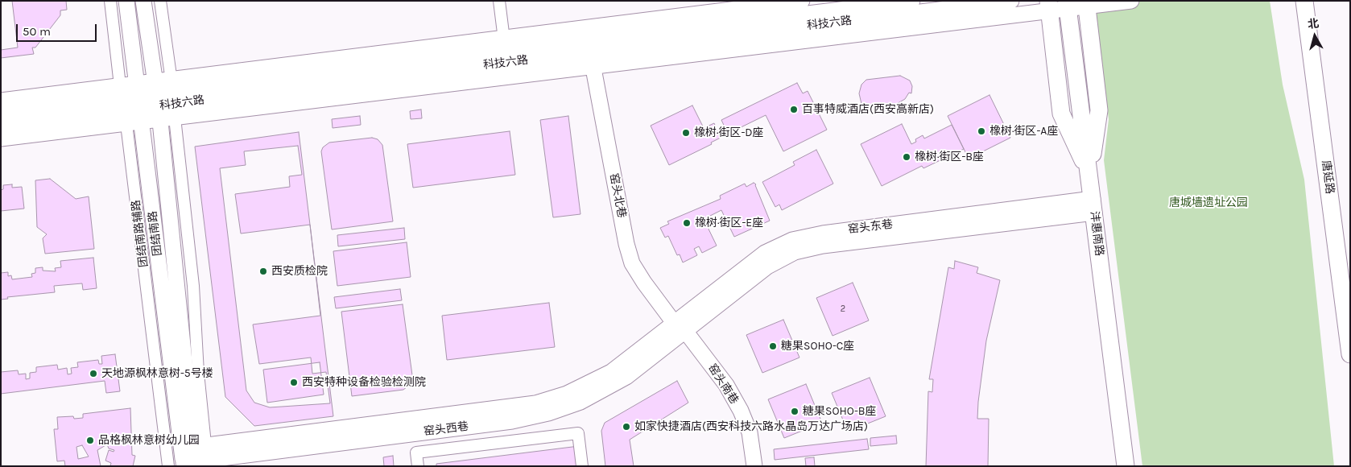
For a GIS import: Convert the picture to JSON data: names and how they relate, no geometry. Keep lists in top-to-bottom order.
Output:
{
  "streets": {
    "main road": [
      "科技六路",
      "唐延路",
      "窑头北巷",
      "窑头东巷",
      "团结南路",
      "沣惠南路",
      "窑头南巷",
      "窑头西巷"
    ],
    "street": ["团结南路辅路"]
  },
  "crossings": [
    ["科技六路", "窑头北巷"],
    ["科技六路", "团结南路辅路"],
    ["科技六路", "团结南路"],
    ["窑头北巷", "窑头东巷"],
    ["窑头北巷", "窑头南巷"],
    ["窑头北巷", "窑头西巷"],
    ["窑头东巷", "沣惠南路"],
    ["窑头东巷", "窑头南巷"],
    ["窑头东巷", "窑头西巷"],
    ["团结南路辅路", "团结南路"],
    ["团结南路辅路", "窑头西巷"],
    ["团结南路", "窑头西巷"],
    ["窑头南巷", "窑头西巷"]
  ],
  "parks": ["唐城墙遗址公园"],
  "places": [
    "百事特威酒店(西安高新店)",
    "橡树·街区-A座",
    "橡树·街区-D座",
    "橡树·街区-B座",
    "橡树·街区-E座",
    "西安质检院",
    "糖果SOHO-C座",
    "天地源枫林意树-5号楼",
    "西安特种设备检验检测院",
    "糖果SOHO-B座",
    "如家快捷酒店(西安科技六路水晶岛万达广场店)",
    "品格枫林意树幼儿园"
  ],
  "house_numbers": ["2"],
  "scale_bar": "50 m",
  "north": "top"
}
